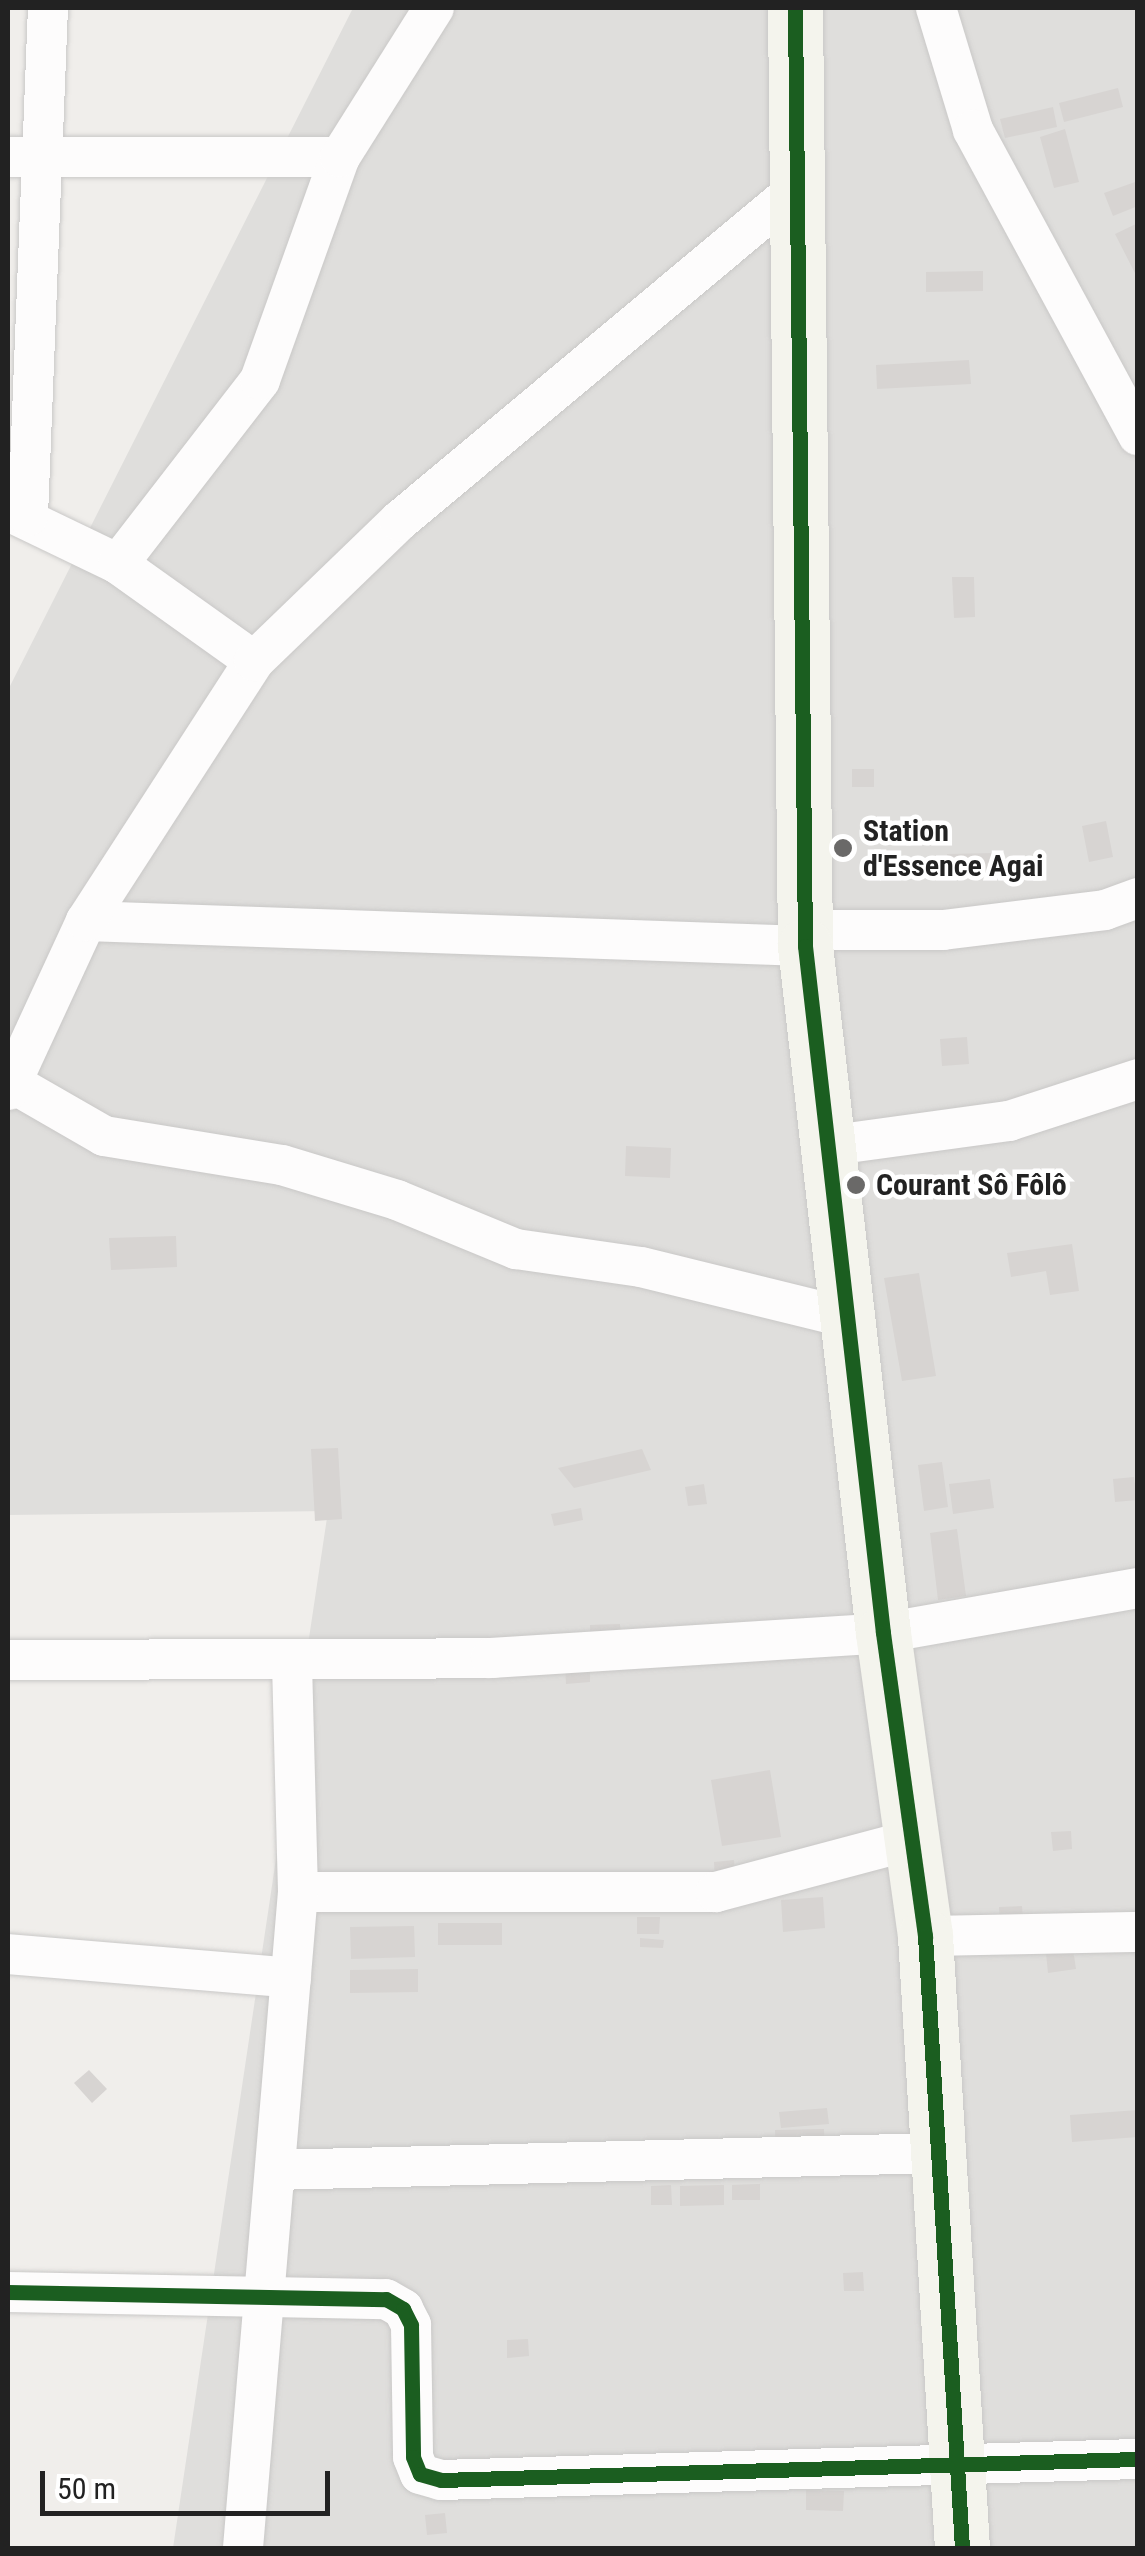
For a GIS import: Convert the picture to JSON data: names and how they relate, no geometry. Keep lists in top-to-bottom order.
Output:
{
  "places": ["Station d'Essence Agai", "Courant Sô Fôlô"],
  "scale_bar": "50 m"
}
